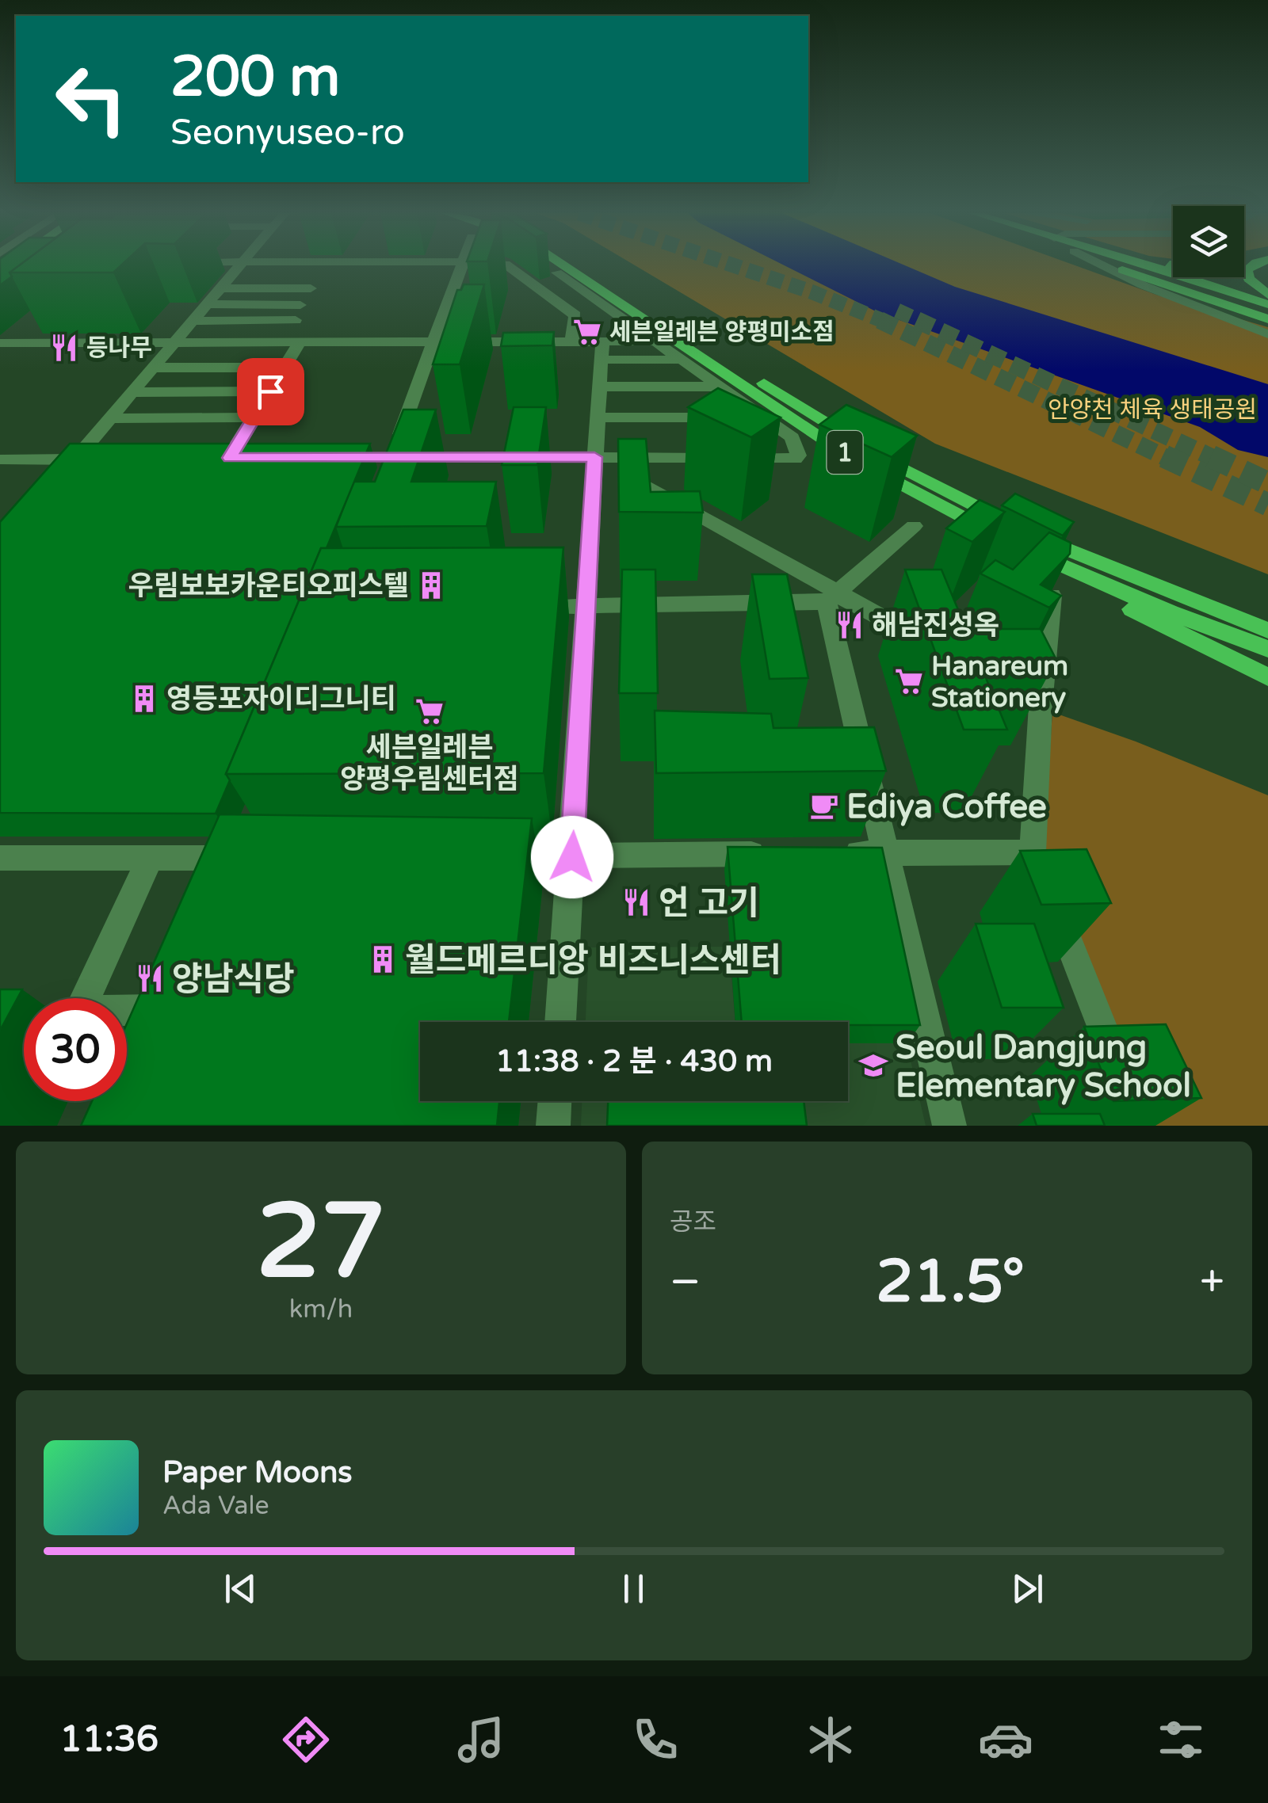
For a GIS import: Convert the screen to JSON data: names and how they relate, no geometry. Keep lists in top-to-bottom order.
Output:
{
  "streets": {
    "main road": ["1"]
  },
  "parks": ["안양천 체육 생태공원"],
  "places": {
    "supermarket": ["세븐일레븐 양평미소점", "Hanareum Stationery", "세븐일레븐 양평우림센터점"],
    "restaurant": [
      "등나무",
      "해남진성옥",
      "언 고기",
      "양남식당"
    ],
    "building": ["우림보보카운티오피스텔", "영등포자이디그니티", "월드메르디앙 비즈니스센터"],
    "cafe": ["Ediya Coffee"],
    "school or university": ["Seoul Dangjung Elementary School"]
  },
  "page": {
    "turn": ["200 m", "Seonyuseo-ro"],
    "limit": "30",
    "trip": "11:38 · 2 분 · 430 m",
    "tile": [
      ["27", "km/h"],
      "공조"
    ],
    "heat": ["−", "21.5°", "+"],
    "song": ["Paper Moons", "Ada Vale"],
    "tabs": "11:36"
  }
}
